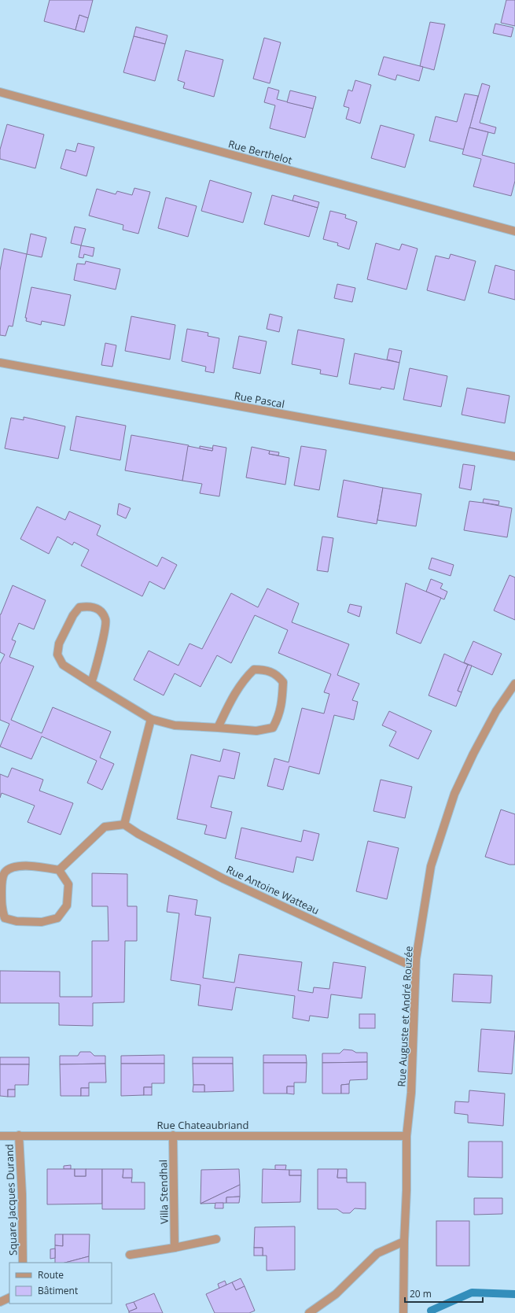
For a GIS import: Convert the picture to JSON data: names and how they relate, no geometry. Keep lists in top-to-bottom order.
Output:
{
  "streets": {
    "street": [
      "Rue Berthelot",
      "Rue Pascal",
      "Rue Antoine Watteau",
      "Rue Auguste et André Rouzée",
      "Rue Chateaubriand",
      "Villa Stendhal",
      "Square Jacques Durand"
    ]
  },
  "crossings": [
    ["Rue Antoine Watteau", "Rue Auguste et André Rouzée"],
    ["Rue Auguste et André Rouzée", "Rue Chateaubriand"],
    ["Rue Chateaubriand", "Villa Stendhal"],
    ["Rue Chateaubriand", "Square Jacques Durand"]
  ],
  "legend": ["Route", "Bâtiment"],
  "scale_bar": "20 m"
}
